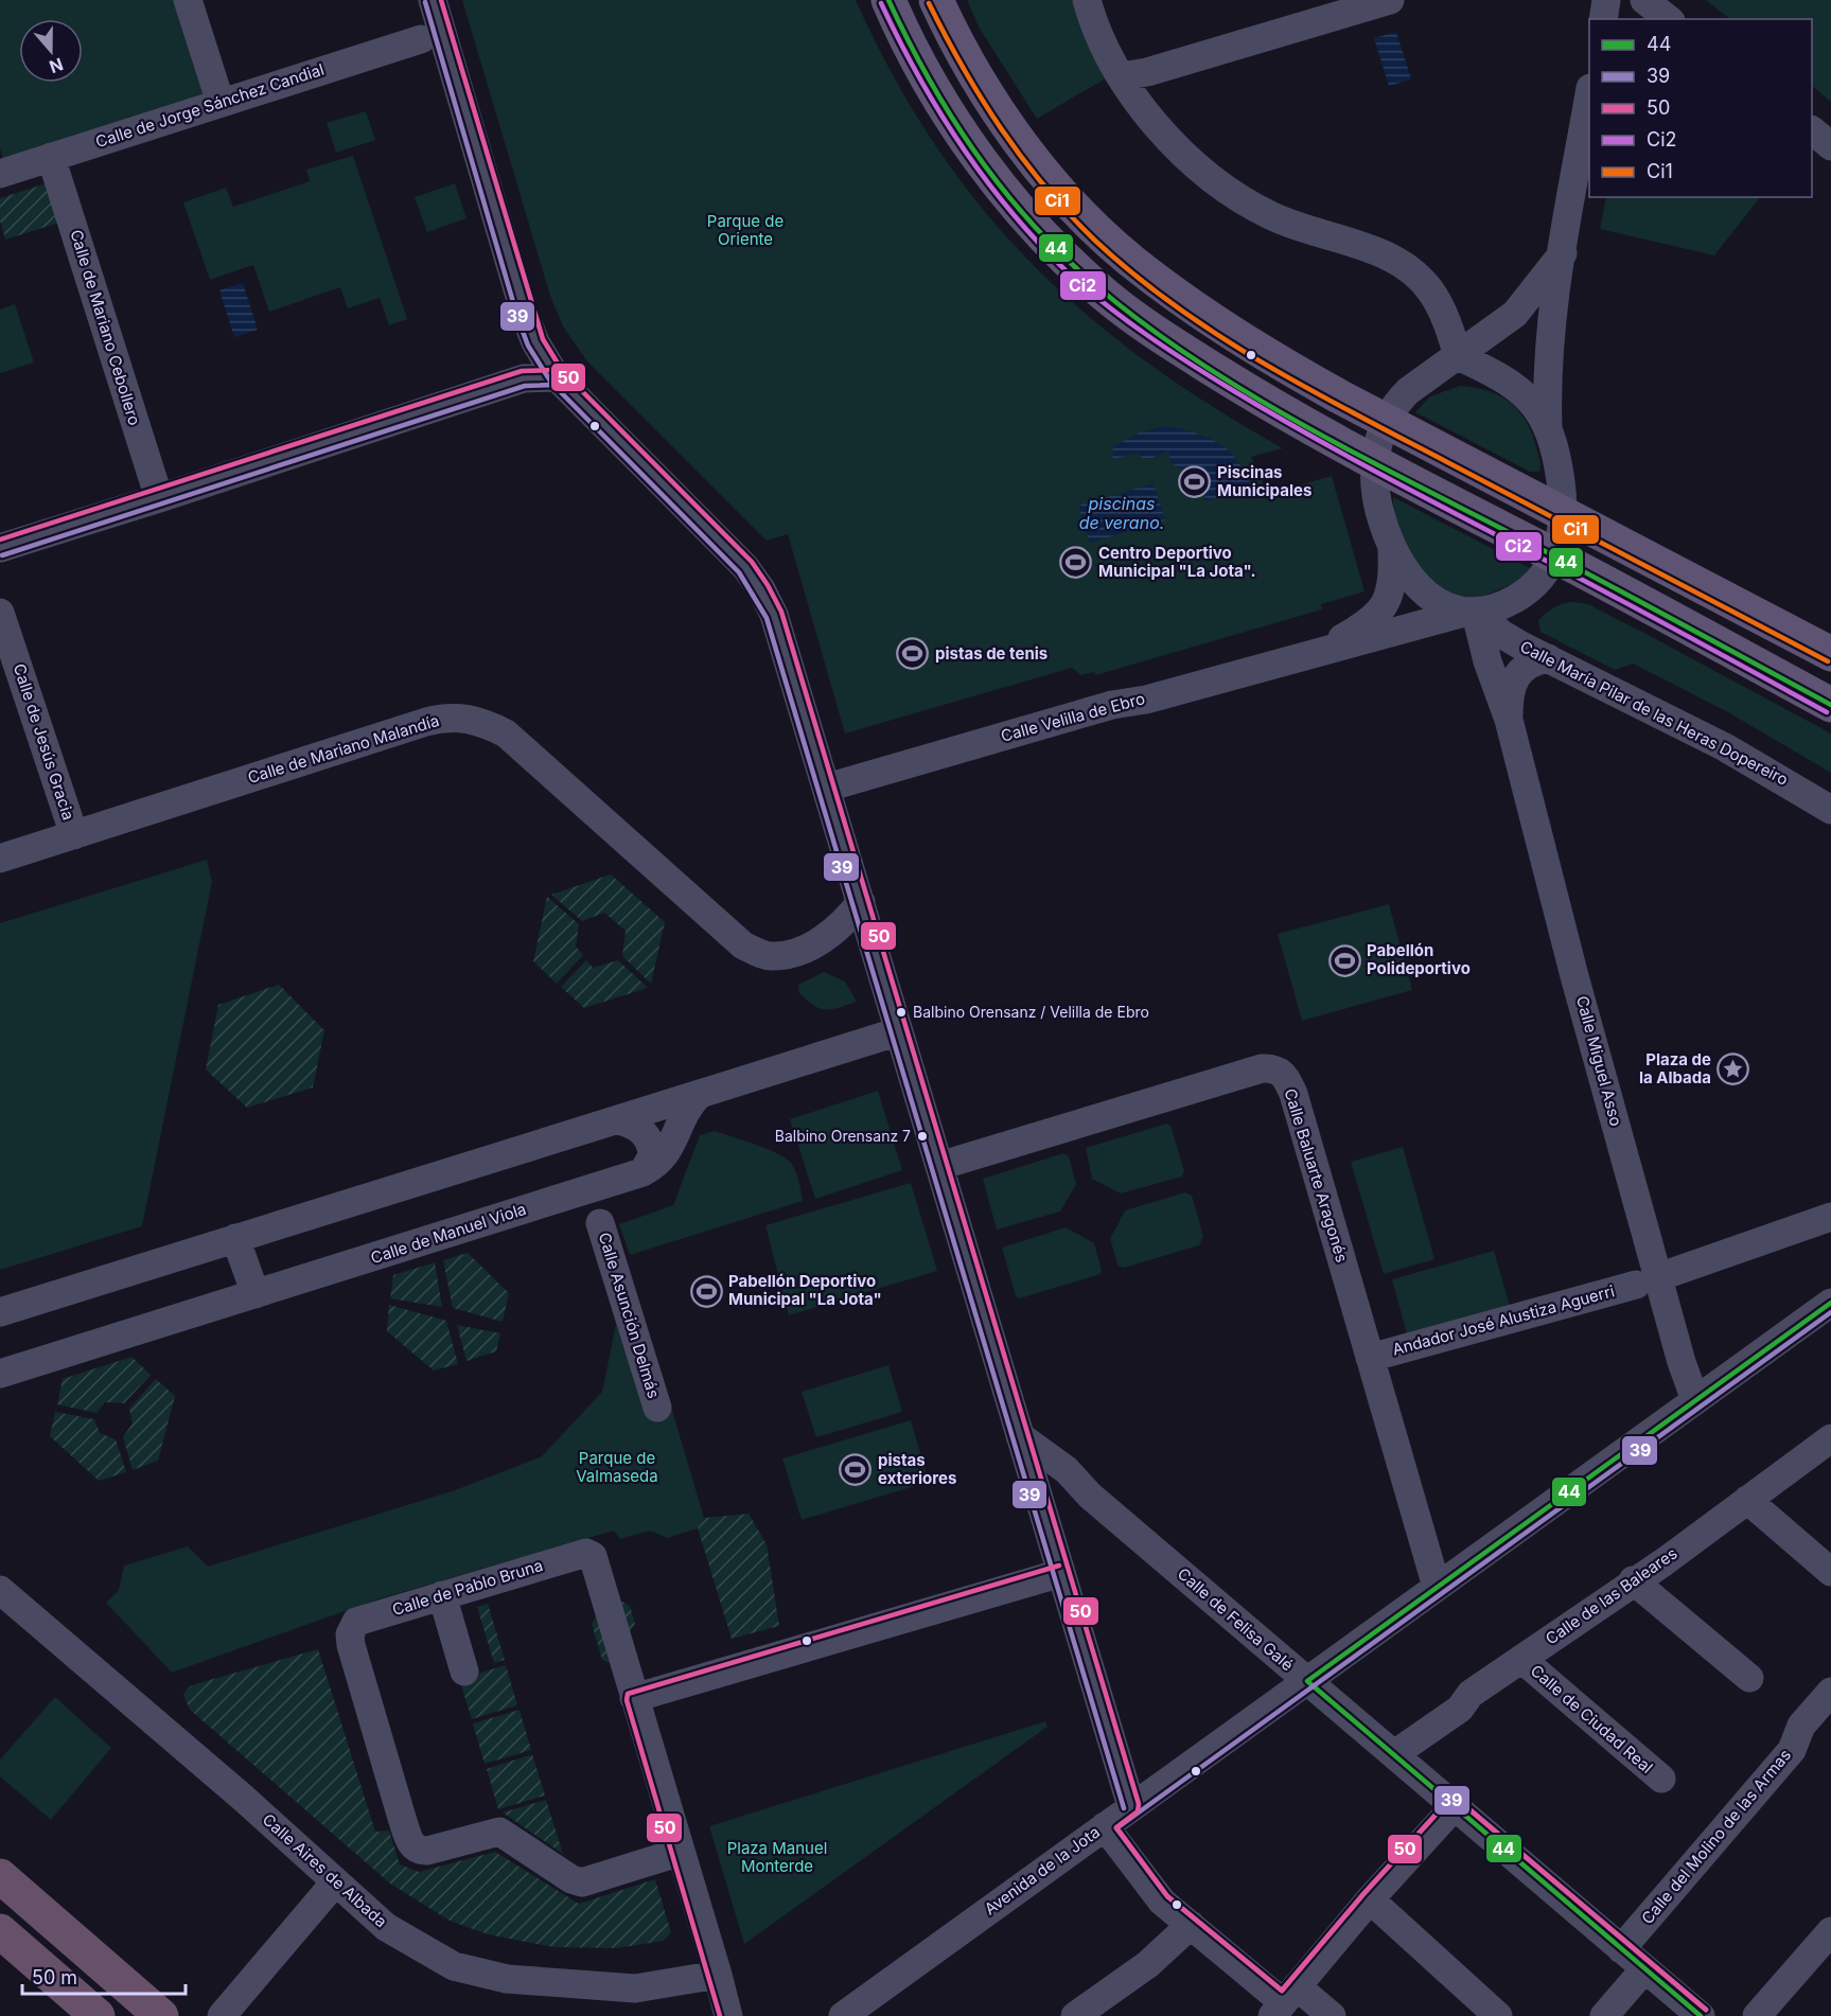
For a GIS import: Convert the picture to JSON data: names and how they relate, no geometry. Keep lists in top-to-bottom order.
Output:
{
  "streets": {
    "street": [
      "Calle de Jorge Sánchez Candial",
      "Calle de Mariano Cebollero",
      "Calle María Pilar de las Heras Dopereiro",
      "Calle Velilla de Ebro",
      "Calle de Jesús Gracia",
      "Calle de Mariano Malandía",
      "Calle Miguel Asso",
      "Calle Baluarte Aragonés",
      "Calle de Manuel Viola",
      "Calle Asunción Delmás",
      "Andador José Alustiza Aguerri",
      "Calle de Pablo Bruna",
      "Calle de las Baleares",
      "Calle de Felisa Galé",
      "Calle de Ciudad Real",
      "Calle del Molino de las Armas",
      "Calle Aires de Albada",
      "Avenida de la Jota"
    ]
  },
  "crossings": [
    ["Calle de Jorge Sánchez Candial", "Calle de Mariano Cebollero"],
    ["Calle María Pilar de las Heras Dopereiro", "Calle Velilla de Ebro"],
    ["Calle María Pilar de las Heras Dopereiro", "Calle Miguel Asso"],
    ["Calle Velilla de Ebro", "Calle Miguel Asso"],
    ["Calle de Jesús Gracia", "Calle de Mariano Malandía"],
    ["Calle Miguel Asso", "Andador José Alustiza Aguerri"],
    ["Calle Miguel Asso", "Avenida de la Jota"],
    ["Calle Baluarte Aragonés", "Andador José Alustiza Aguerri"],
    ["Calle Baluarte Aragonés", "Avenida de la Jota"],
    ["Calle de las Baleares", "Calle de Felisa Galé"],
    ["Calle de las Baleares", "Calle de Ciudad Real"],
    ["Calle de Felisa Galé", "Calle del Molino de las Armas"],
    ["Calle de Felisa Galé", "Avenida de la Jota"]
  ],
  "water": ["piscinas de verano."],
  "parks": ["Parque de Oriente", "Parque de Valmaseda", "Plaza Manuel Monterde"],
  "places": {
    "sports": [
      "Piscinas Municipales",
      "Centro Deportivo Municipal \"La Jota\".",
      "pistas de tenis",
      "Pabellón Polideportivo",
      "Pabellón Deportivo Municipal \"La Jota\"",
      "pistas exteriores"
    ],
    "other": ["Balbino Orensanz / Velilla de Ebro", "Balbino Orensanz 7"],
    "place": ["Plaza de la Albada"]
  },
  "lines": [
    "transit line 44",
    "transit line 50",
    "transit line 39",
    "transit line Ci2",
    "transit line Ci1"
  ],
  "legend": [
    "44",
    "39",
    "50",
    "Ci2",
    "Ci1"
  ],
  "scale_bar": "50 m",
  "north": "bottom"
}
